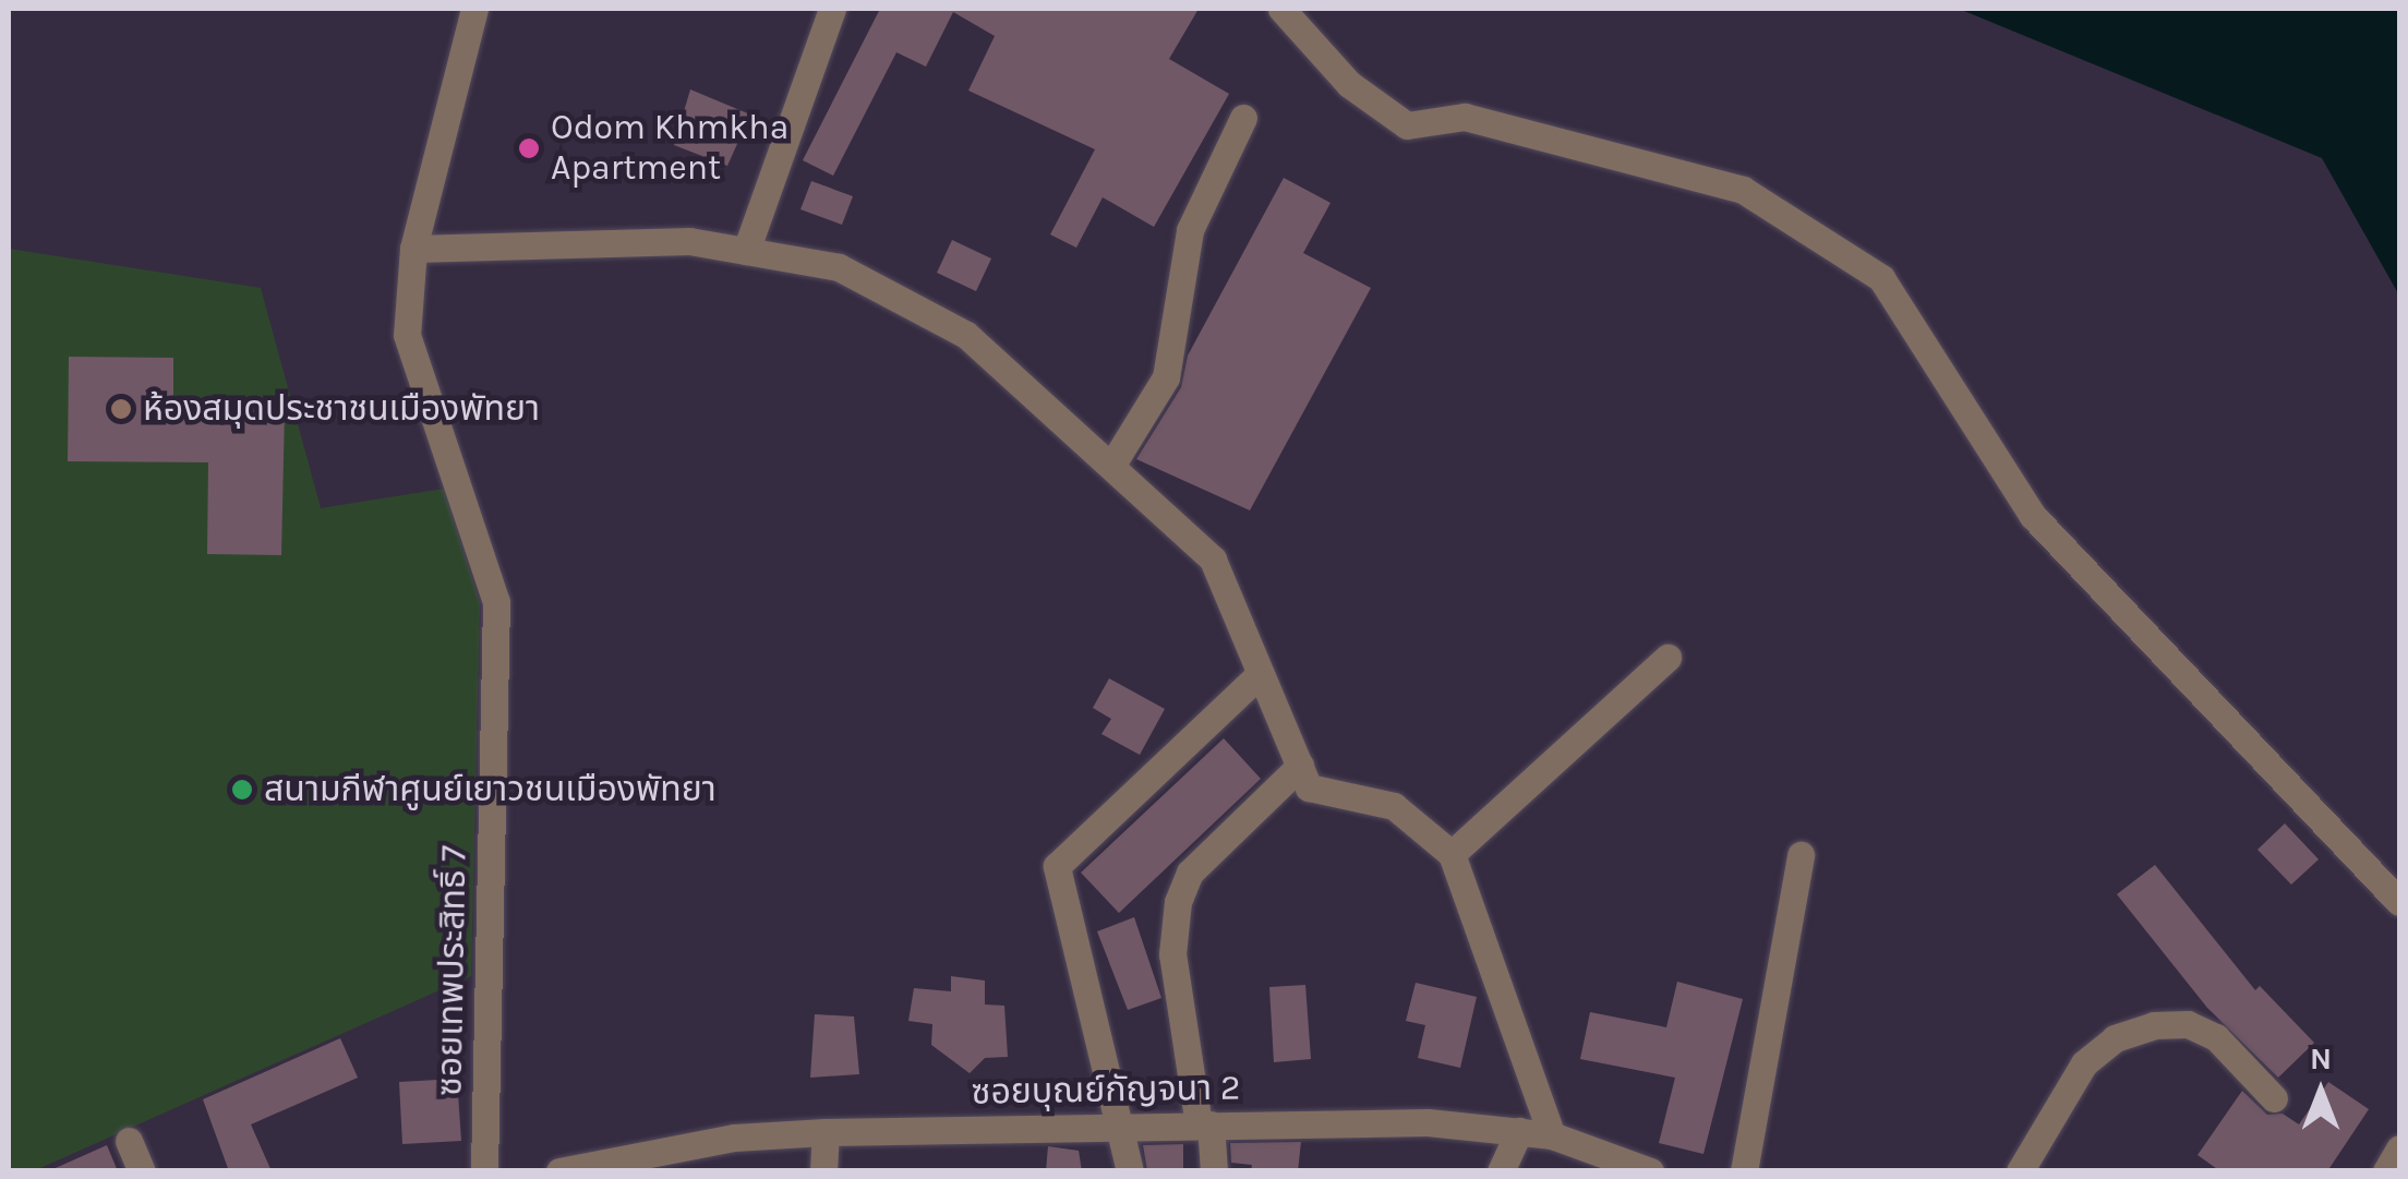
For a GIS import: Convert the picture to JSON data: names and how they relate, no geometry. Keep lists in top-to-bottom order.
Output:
{
  "streets": {
    "street": ["ซอยเทพประสิทธิ์ 7", "ซอยบุณย์กัญจนา 2"]
  },
  "places": ["Odom Khmkha Apartment", "ห้องสมุดประชาชนเมืองพัทยา", "สนามกีฬาศูนย์เยาวชนเมืองพัทยา"],
  "north": "top"
}
